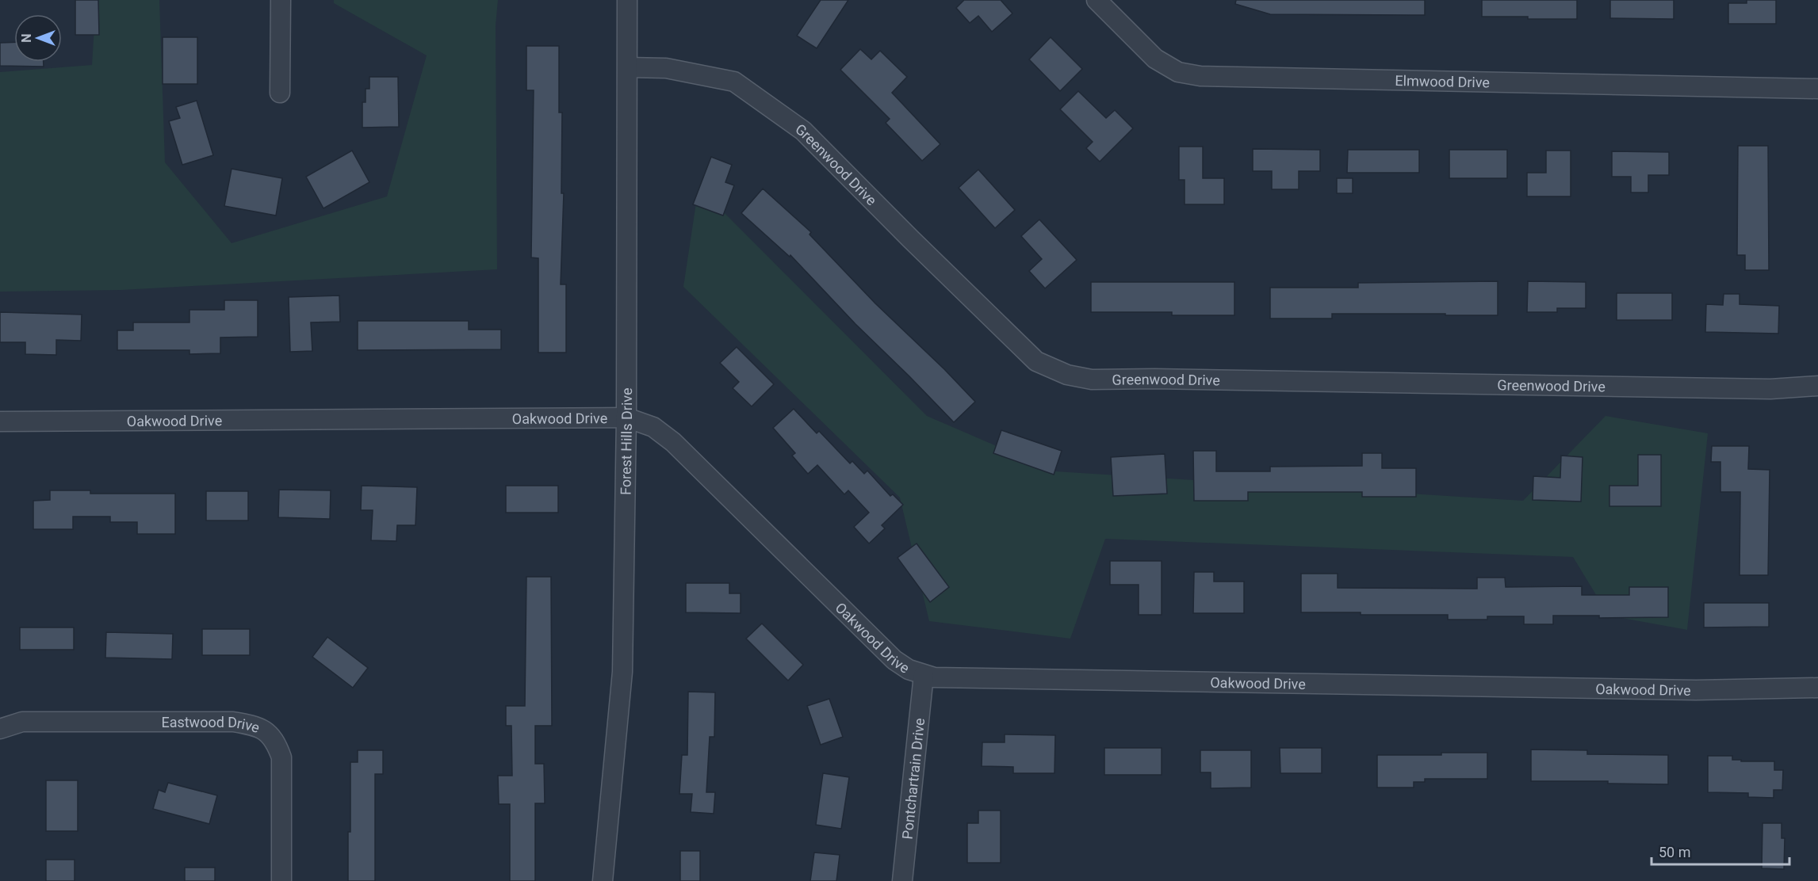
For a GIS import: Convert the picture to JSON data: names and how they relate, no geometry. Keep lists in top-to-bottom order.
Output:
{
  "streets": {
    "street": [
      "Elmwood Drive",
      "Greenwood Drive",
      "Oakwood Drive",
      "Forest Hills Drive",
      "Eastwood Drive",
      "Pontchartrain Drive"
    ]
  },
  "crossings": [
    ["Greenwood Drive", "Forest Hills Drive"],
    ["Oakwood Drive", "Forest Hills Drive"],
    ["Oakwood Drive", "Pontchartrain Drive"]
  ],
  "scale_bar": "50 m",
  "north": "left"
}
